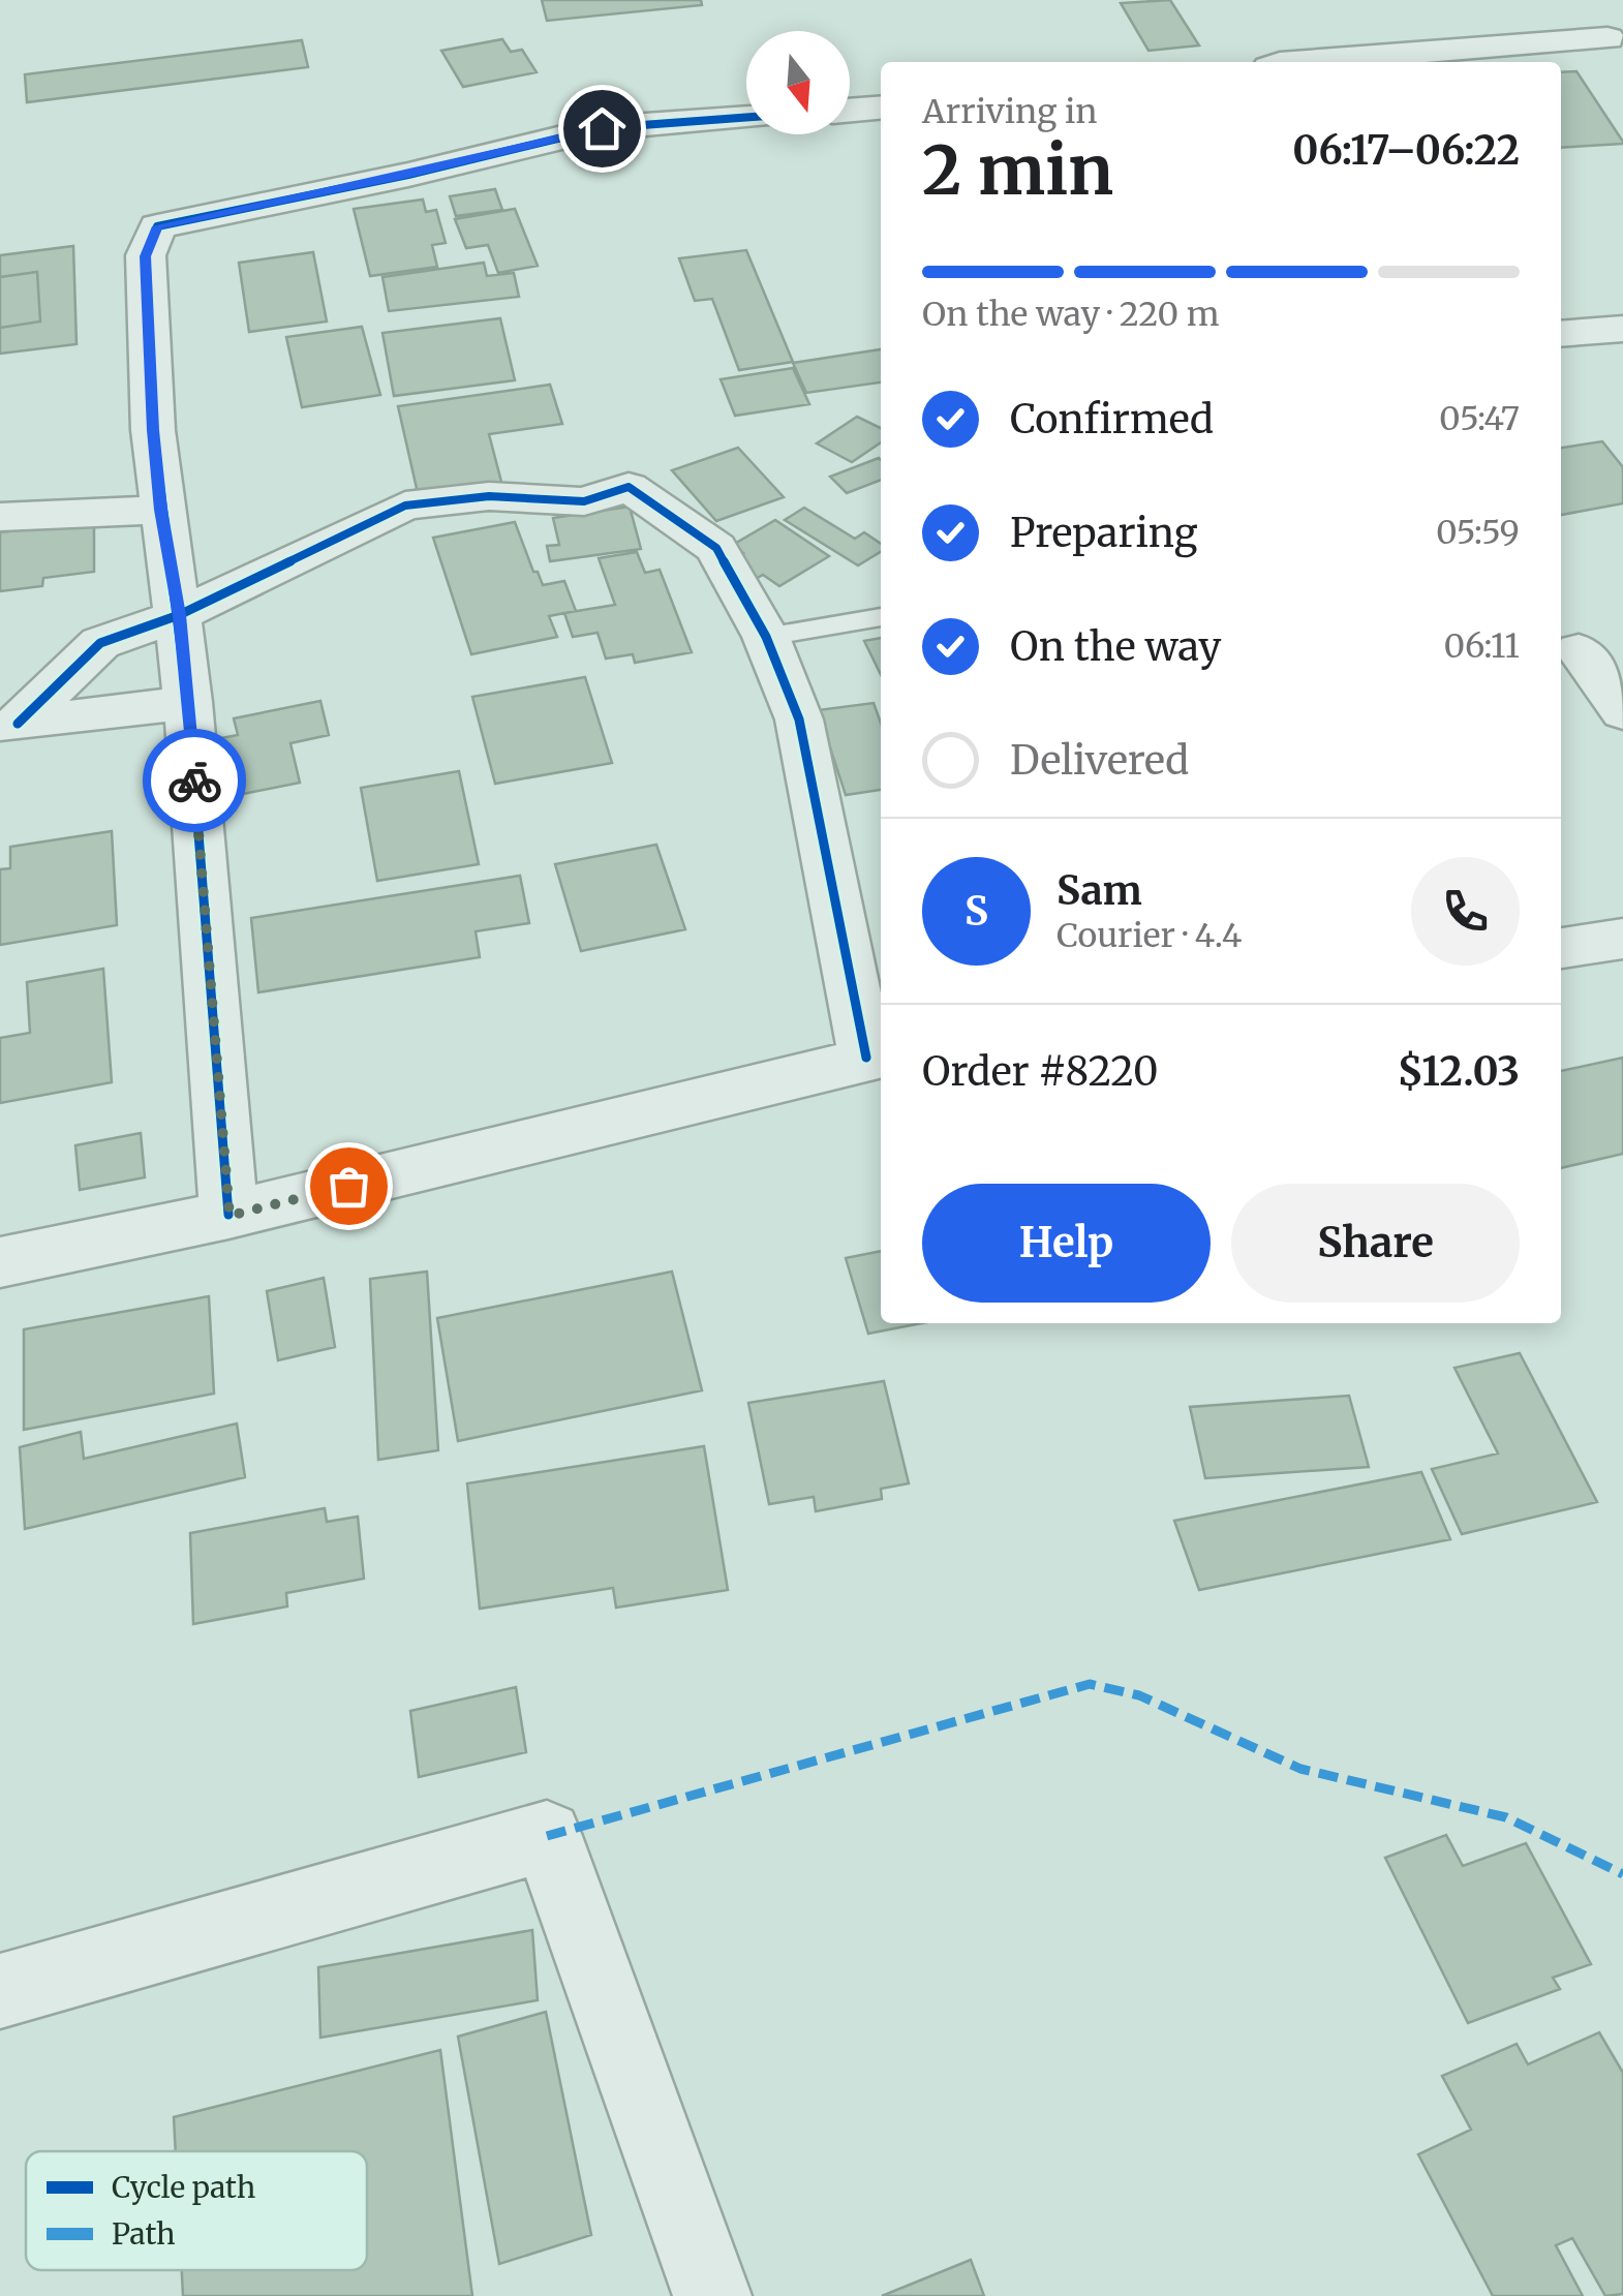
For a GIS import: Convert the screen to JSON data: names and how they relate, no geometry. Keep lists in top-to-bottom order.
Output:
{
  "legend": ["Cycle path", "Path"],
  "north": "bottom",
  "page": {
    "heading": ["2 min", "Arriving in", "06:17–06:22"],
    "panel": [
      "Sam",
      "Courier · 4.4",
      "Order #8220",
      "$12.03"
    ],
    "bar": "On the way · 220 m",
    "list": [
      ["Confirmed", "05:47"],
      ["Preparing", "05:59"],
      ["On the way", "06:11"],
      "Delivered"
    ],
    "round": "S",
    "buttons": ["Help", "Share"]
  }
}
